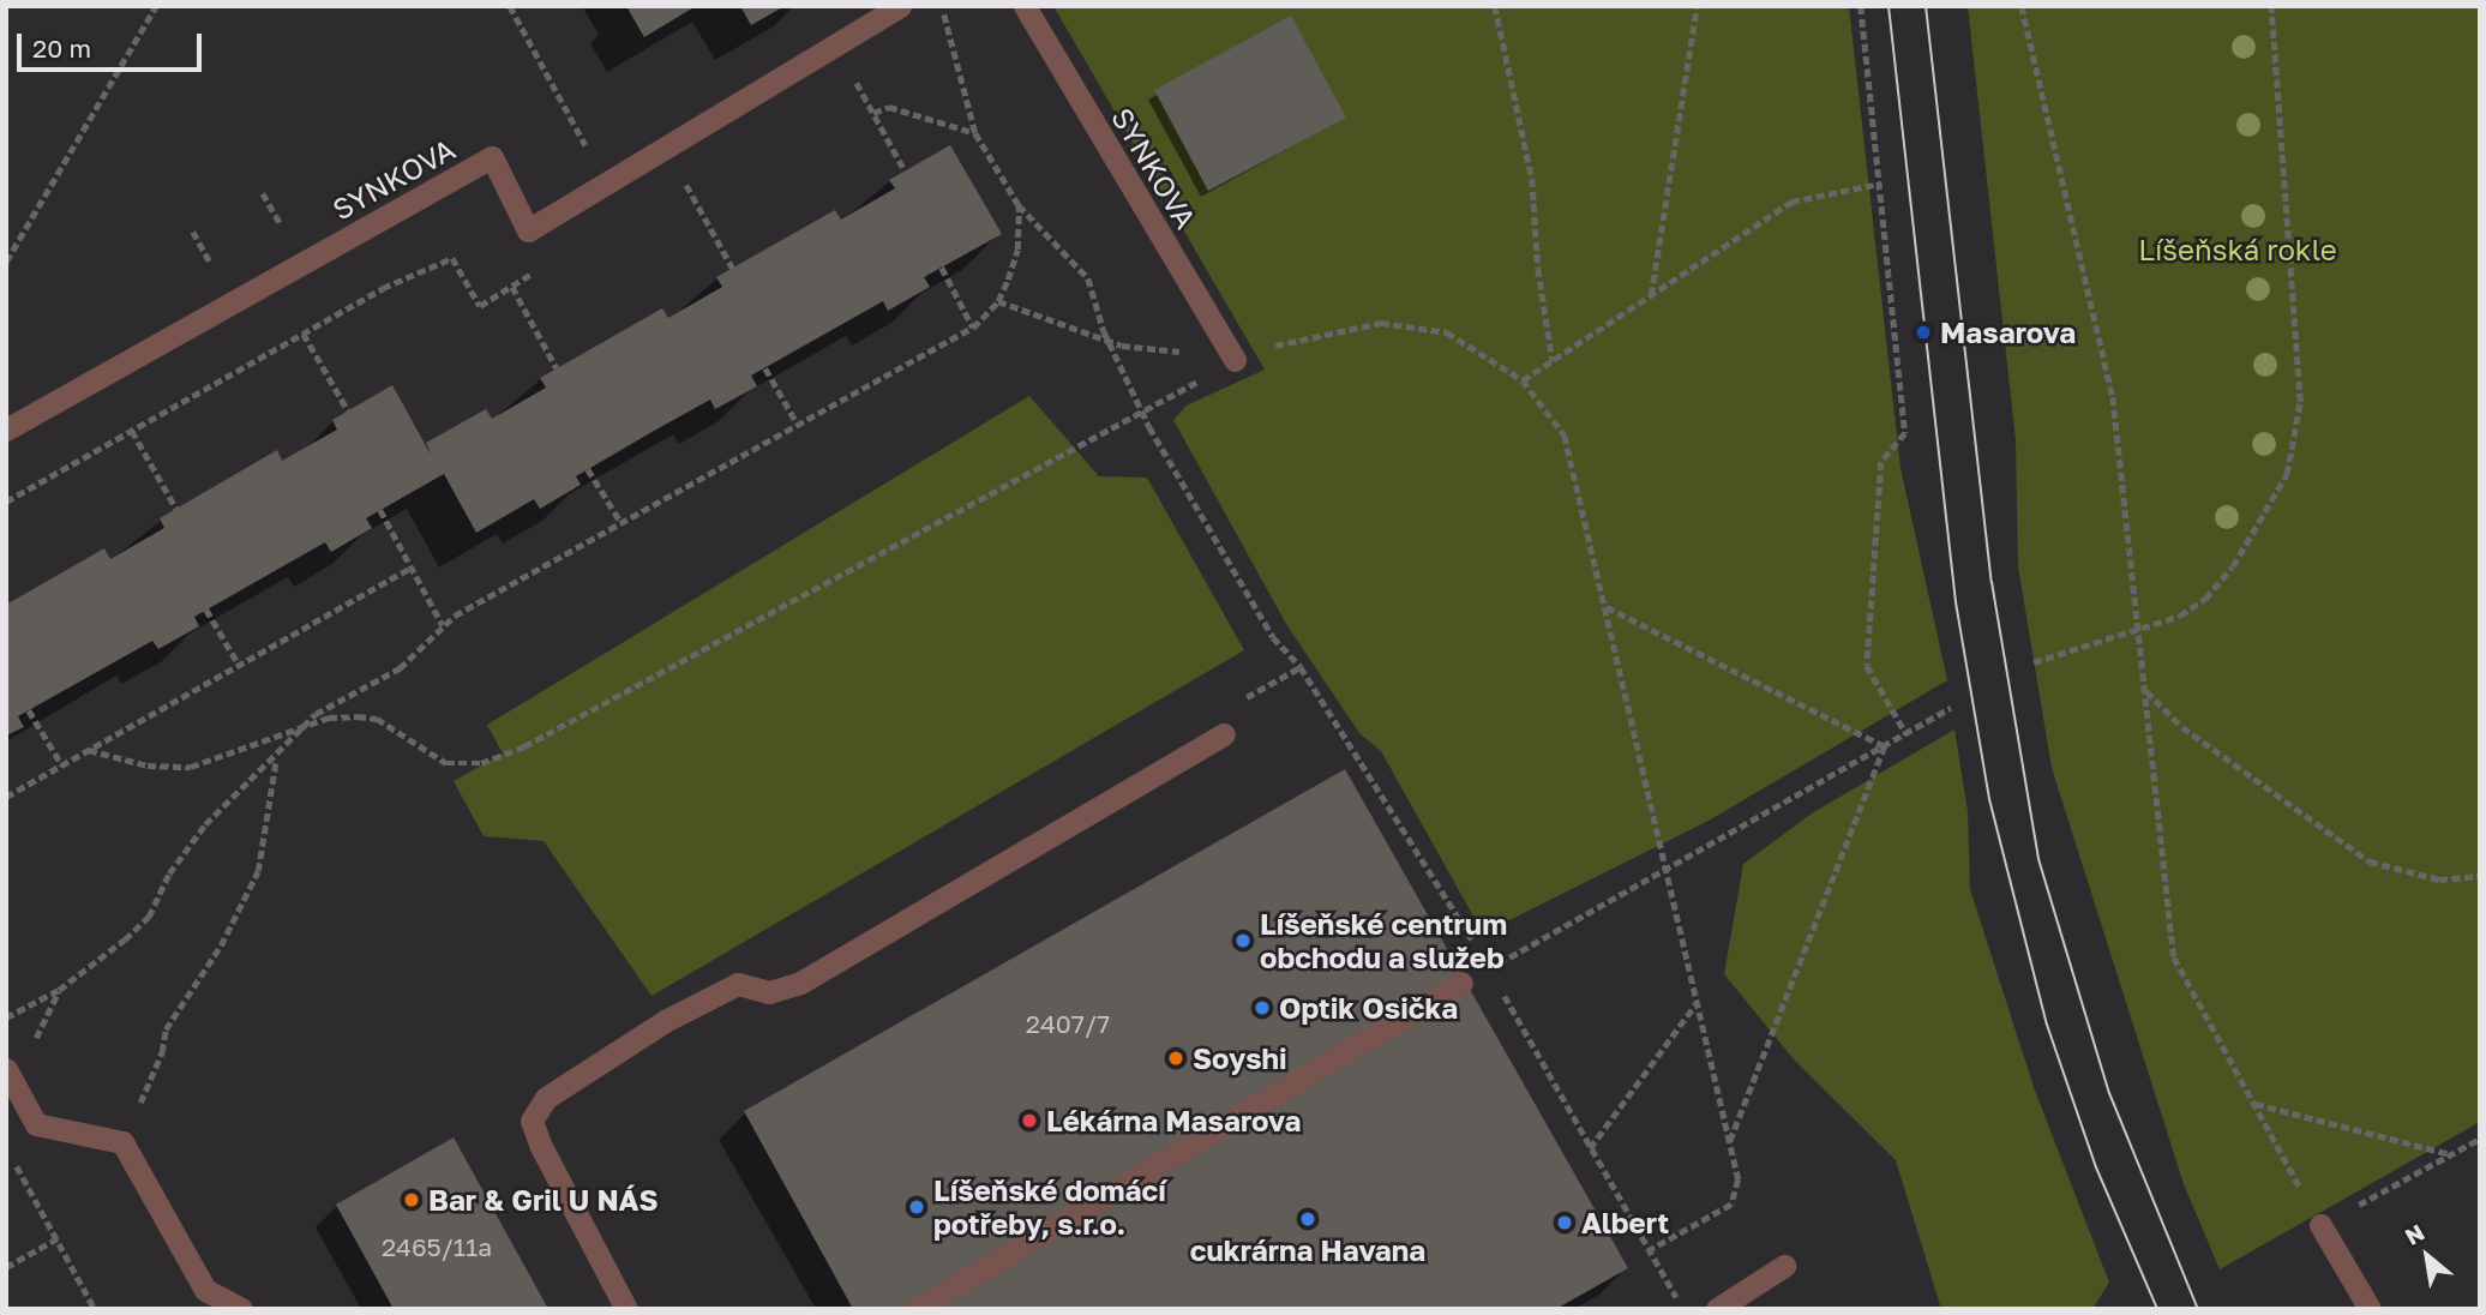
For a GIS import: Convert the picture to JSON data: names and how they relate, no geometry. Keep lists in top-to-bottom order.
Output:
{
  "streets": {
    "street": ["SYNKOVA"]
  },
  "parks": ["Líšeňská rokle"],
  "places": [
    "Masarova",
    "Líšeňské centrum obchodu a služeb",
    "Optik Osička",
    "Soyshi",
    "Lékárna Masarova",
    "Bar & Gril U NÁS",
    "Líšeňské domácí potřeby, s.r.o.",
    "cukrárna Havana",
    "Albert"
  ],
  "house_numbers": ["2407/7", "2465/11a"],
  "scale_bar": "20 m",
  "north": "top left"
}
